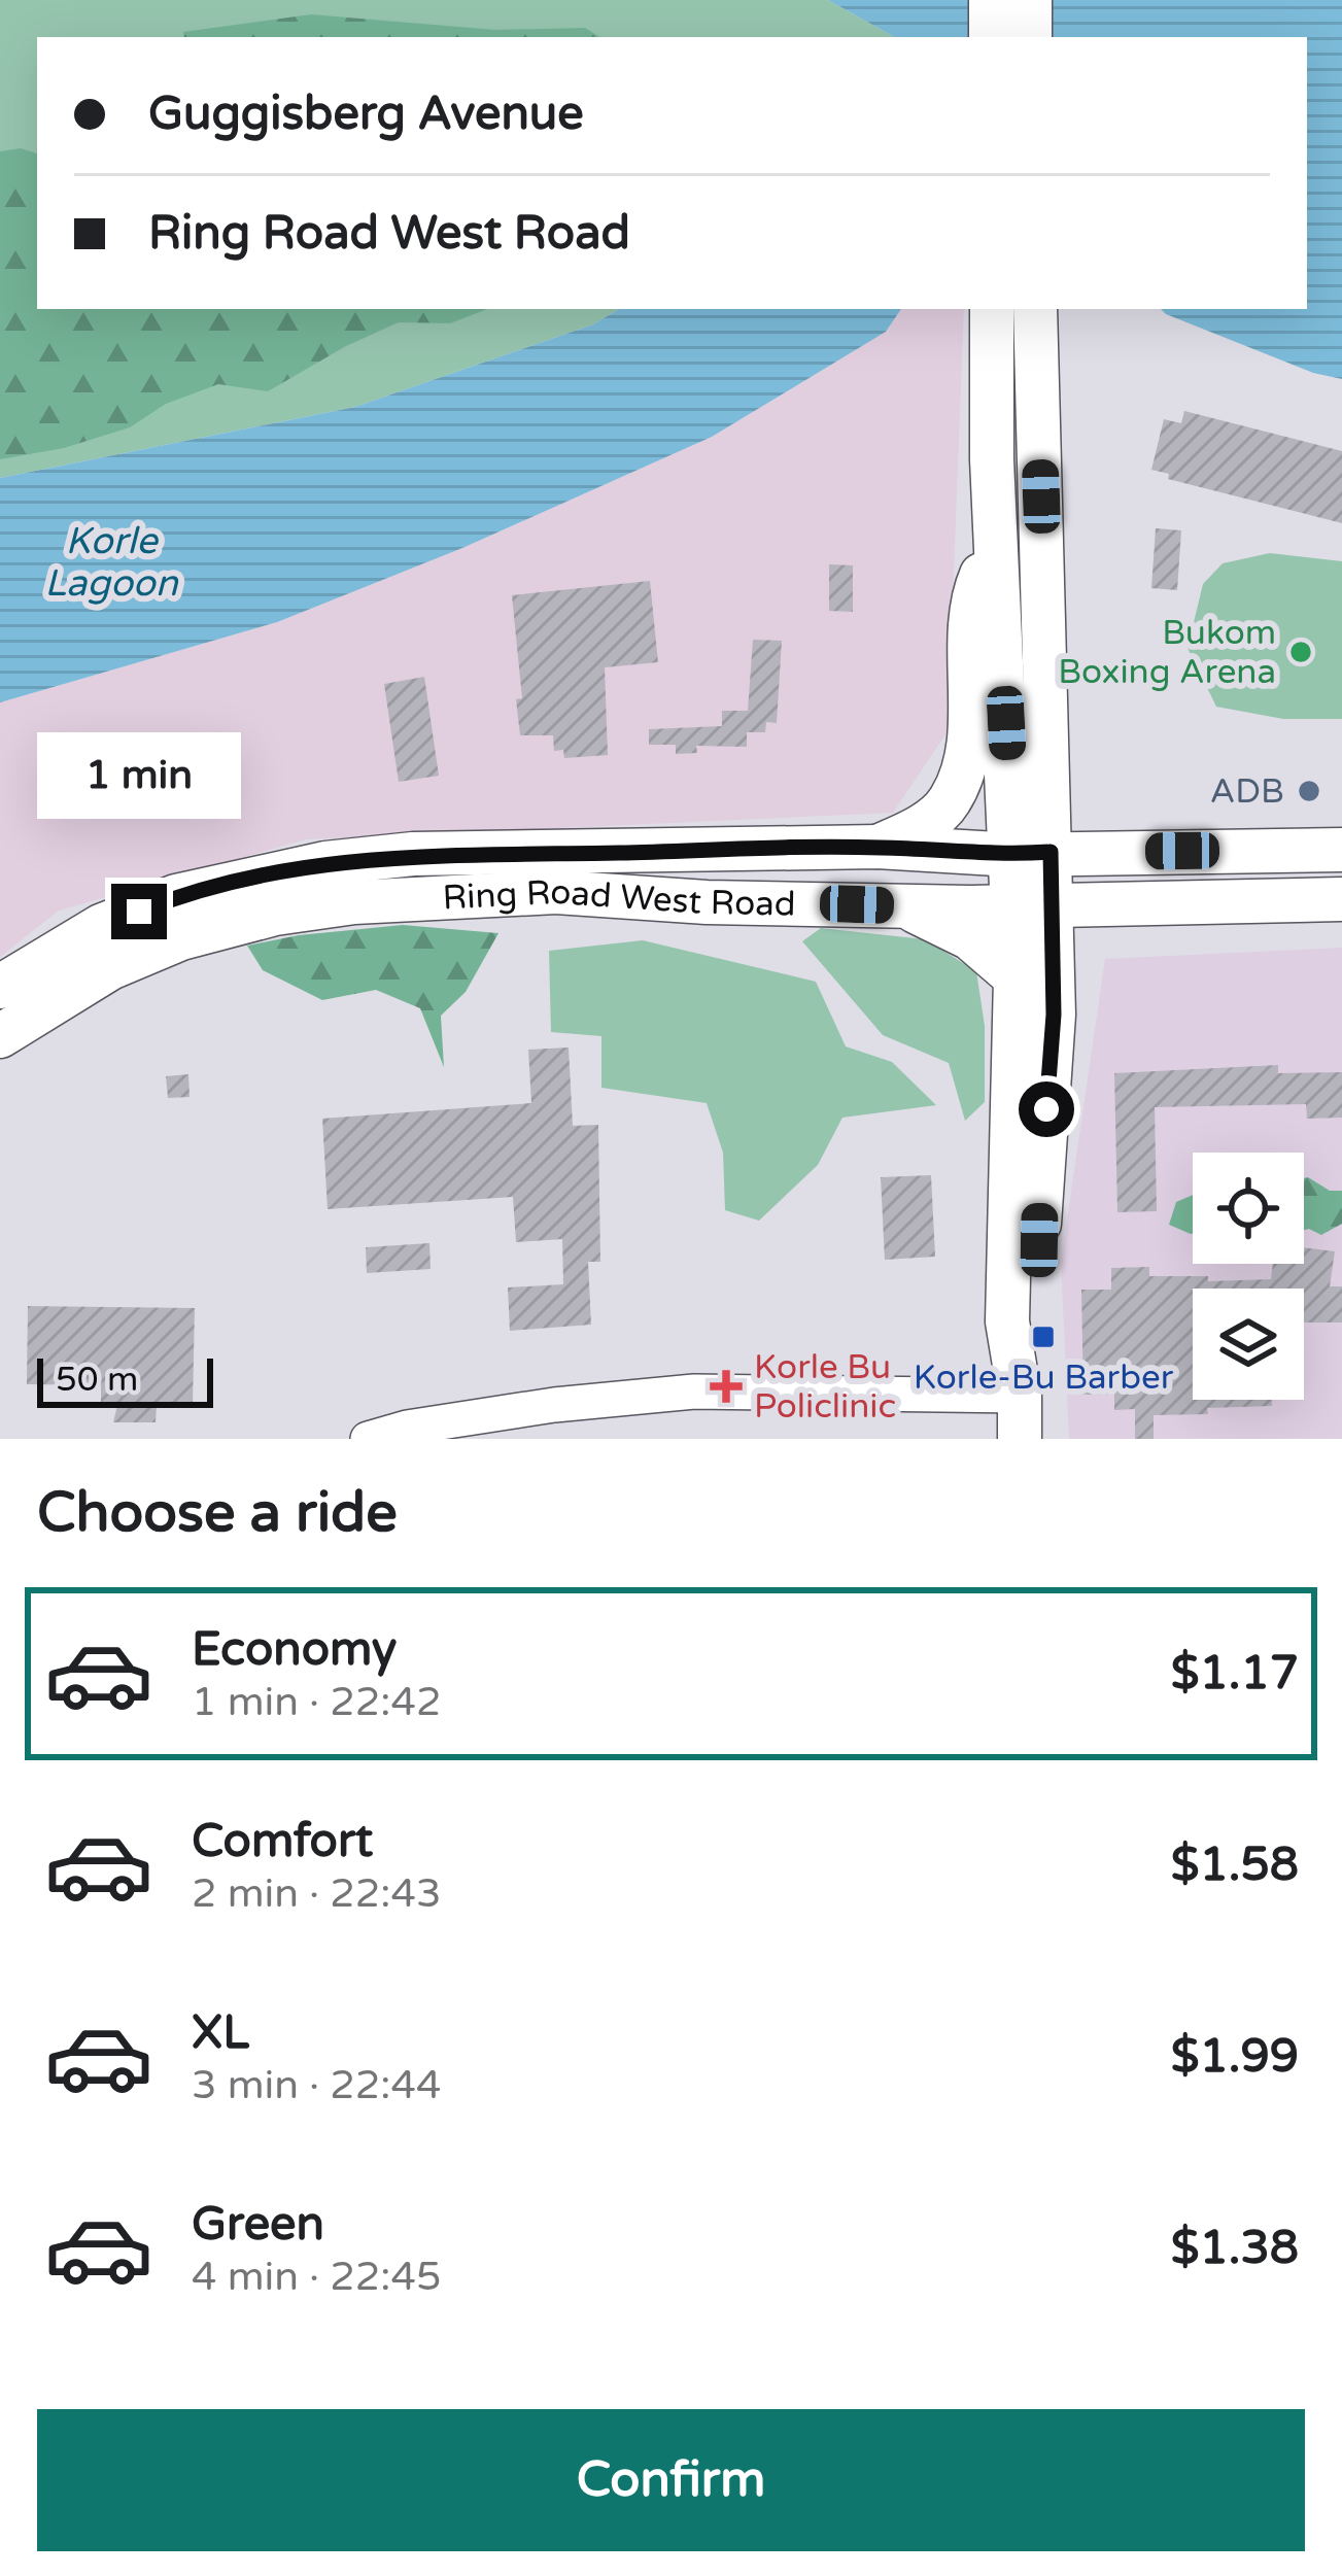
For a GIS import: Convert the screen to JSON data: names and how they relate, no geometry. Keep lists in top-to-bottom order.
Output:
{
  "streets": {
    "main road": ["Ring Road West Road"]
  },
  "water": ["Korle Lagoon"],
  "places": {
    "other": ["Bukom Boxing Arena", "ADB"],
    "transit": ["Korle-Bu Barber"],
    "health": ["Korle Bu Policlinic"]
  },
  "scale_bar": "50 m",
  "page": {
    "banner": ["Guggisberg Avenue", "Ring Road West Road"],
    "bubble": "1 min",
    "scale": "50 m",
    "heading": "Choose a ride",
    "list": [
      {
        "name": "Economy",
        "note": "1 min · 22:42",
        "value": "$1.17"
      },
      {
        "name": "Comfort",
        "note": "2 min · 22:43",
        "value": "$1.58"
      },
      {
        "name": "XL",
        "note": "3 min · 22:44",
        "value": "$1.99"
      },
      {
        "name": "Green",
        "note": "4 min · 22:45",
        "value": "$1.38"
      }
    ],
    "buttons": "Confirm"
  }
}
